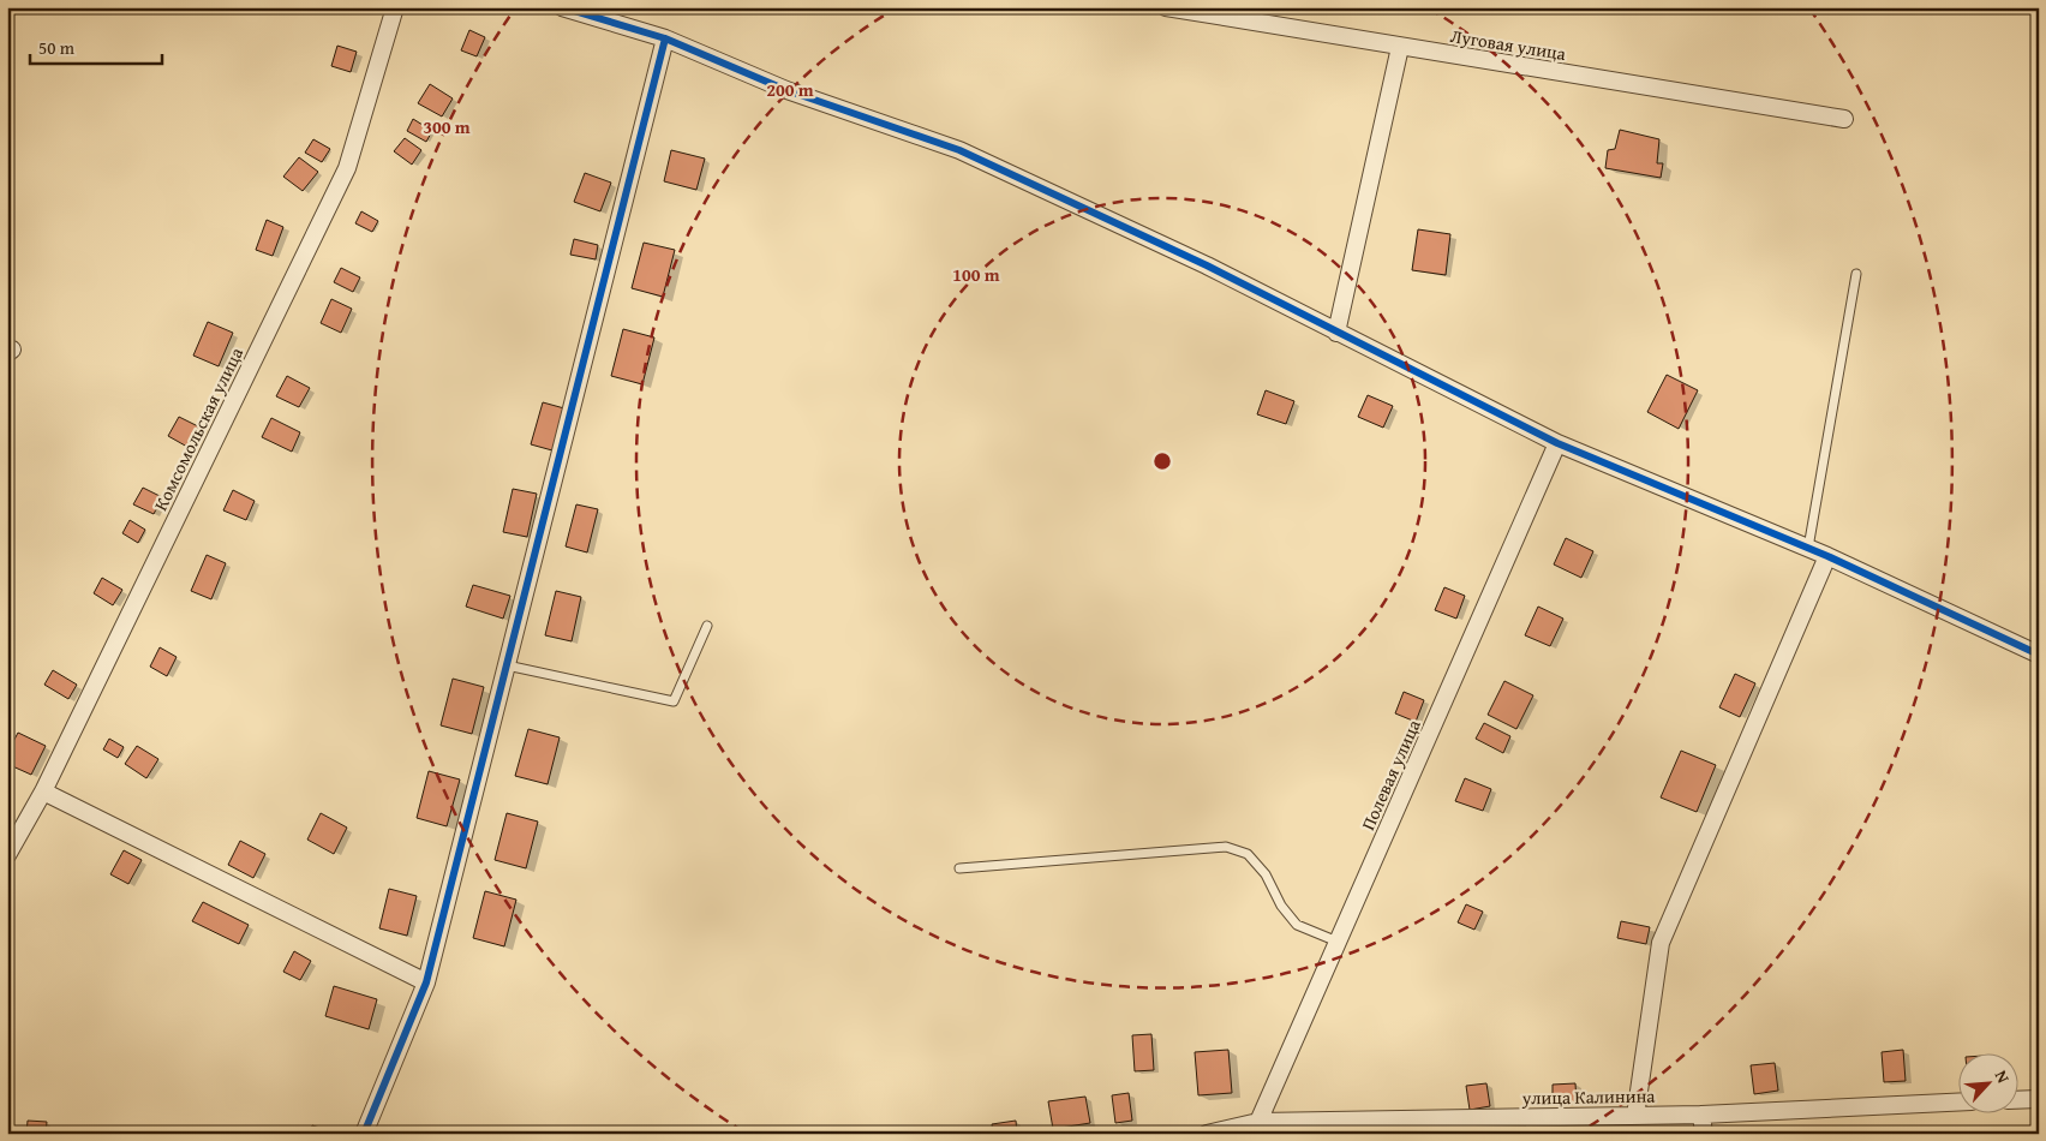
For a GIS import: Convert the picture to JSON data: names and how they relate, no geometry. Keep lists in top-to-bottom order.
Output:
{
  "streets": {
    "street": [
      "Луговая улица",
      "Комсомольская улица",
      "Полевая улица",
      "улица Калинина"
    ]
  },
  "crossings": [
    ["Полевая улица", "улица Калинина"]
  ],
  "scale_bar": "50 m",
  "north": "top right",
  "rings": ["200 m", "300 m", "100 m"]
}
